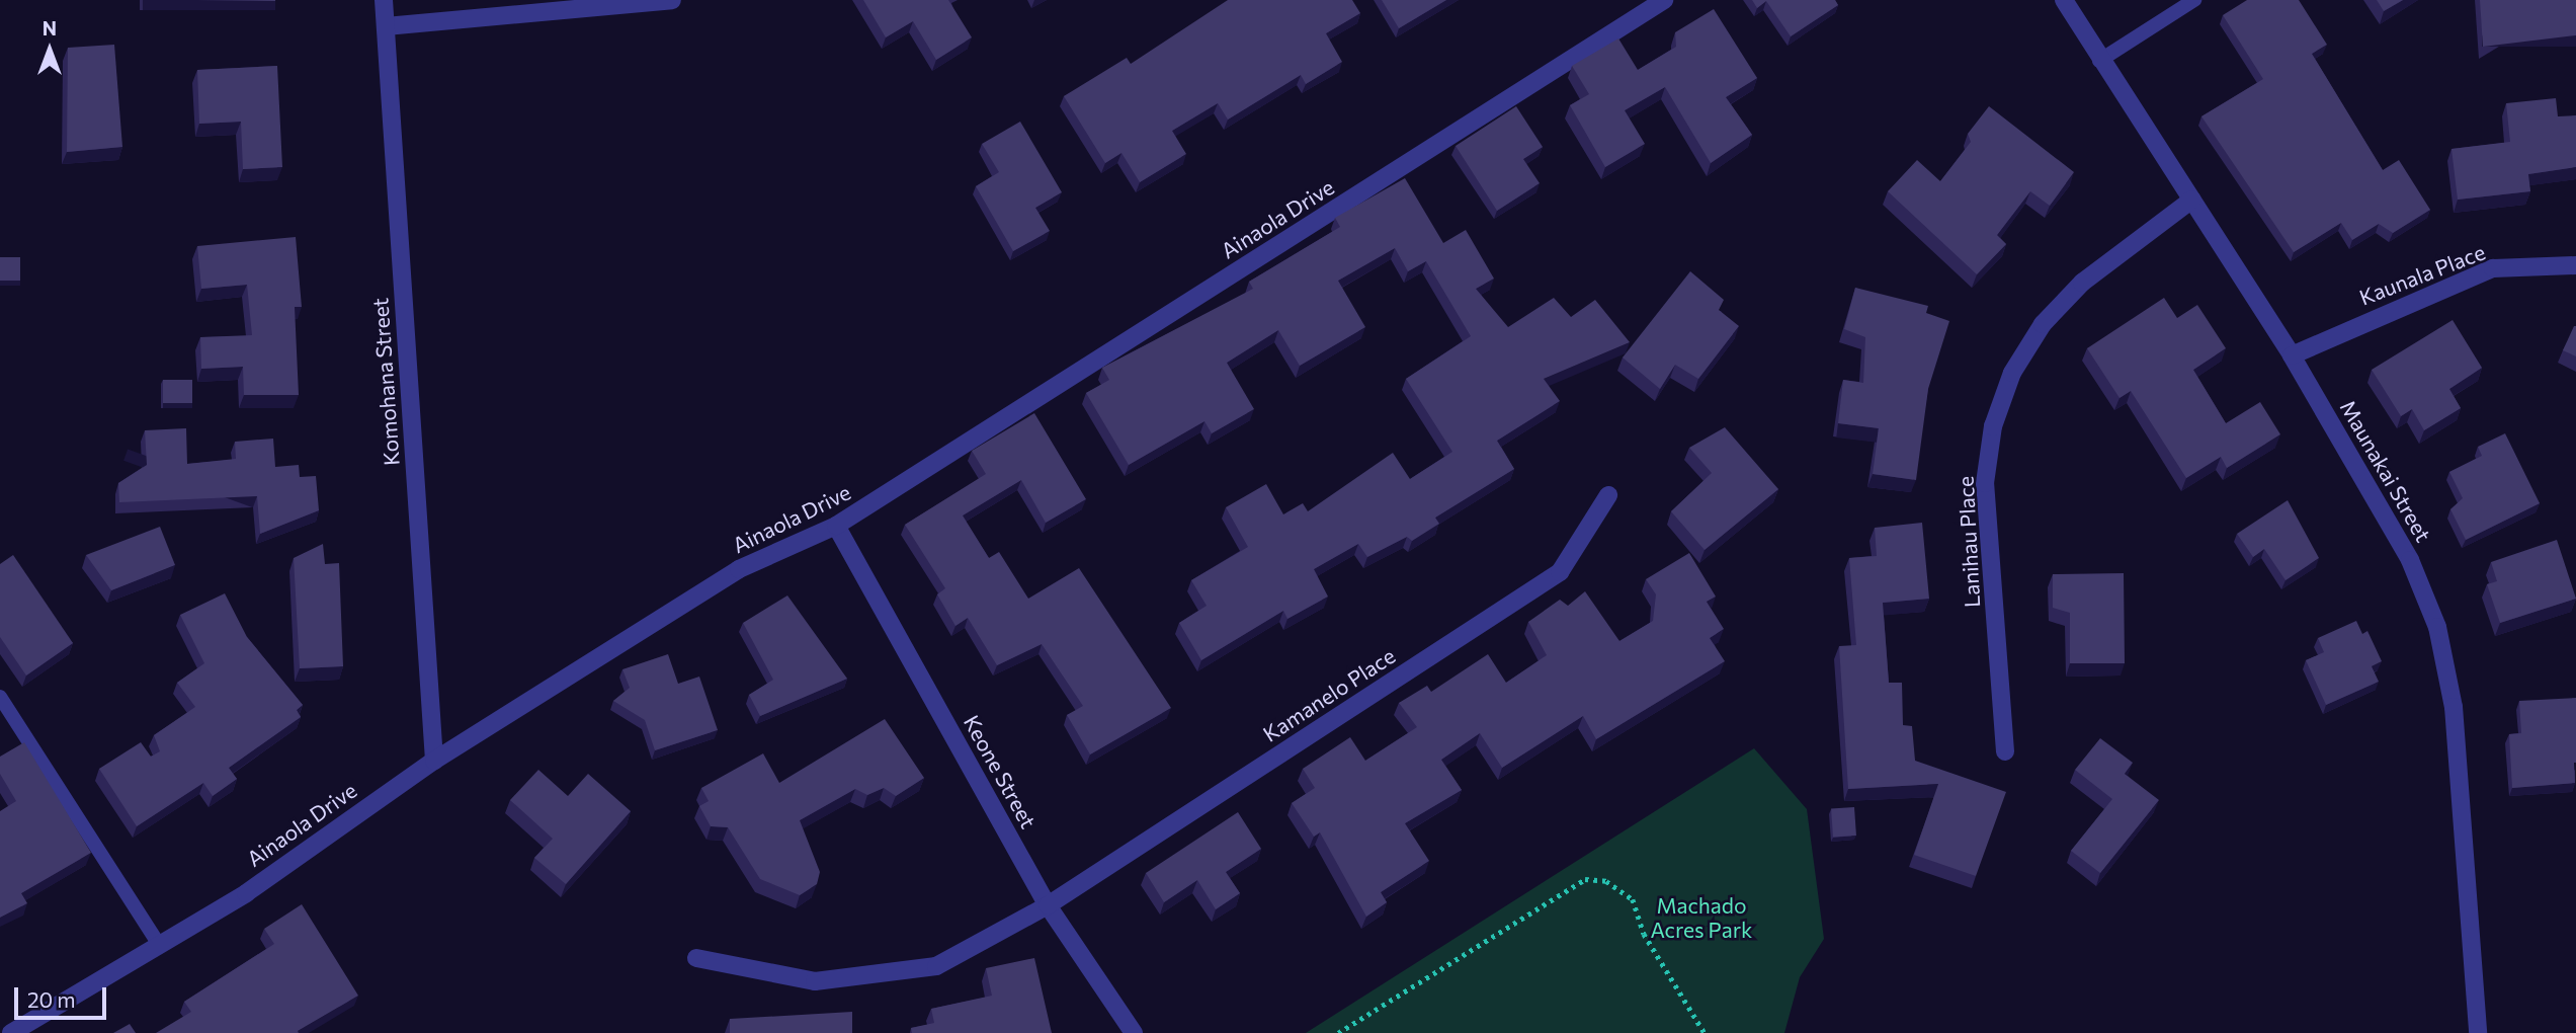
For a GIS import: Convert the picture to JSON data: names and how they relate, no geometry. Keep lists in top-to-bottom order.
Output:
{
  "streets": {
    "street": [
      "Ainaola Drive",
      "Kaunala Place",
      "Komohana Street",
      "Maunakai Street",
      "Lanihau Place",
      "Kamanelo Place",
      "Keone Street"
    ]
  },
  "crossings": [
    ["Ainaola Drive", "Komohana Street"],
    ["Ainaola Drive", "Keone Street"],
    ["Kaunala Place", "Maunakai Street"],
    ["Maunakai Street", "Lanihau Place"],
    ["Kamanelo Place", "Keone Street"]
  ],
  "parks": ["Machado Acres Park"],
  "scale_bar": "20 m",
  "north": "top"
}
